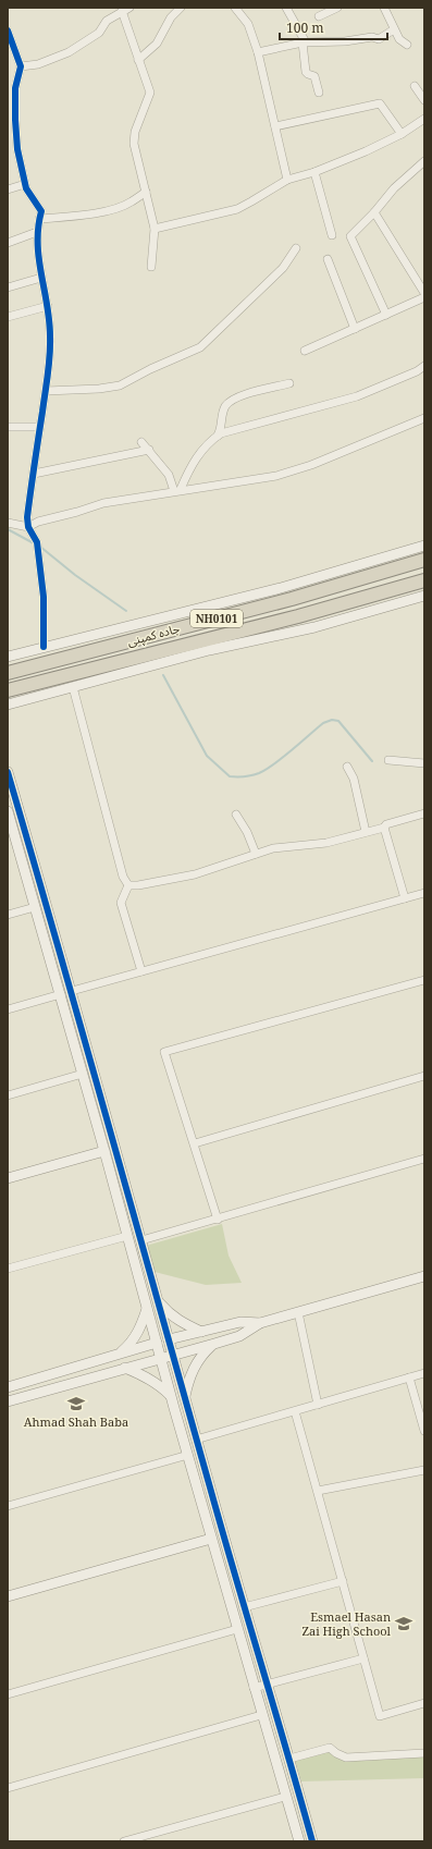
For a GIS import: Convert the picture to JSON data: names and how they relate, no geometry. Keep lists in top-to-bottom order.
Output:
{
  "streets": {
    "highway": ["NH0101", "جاده کمپنی"]
  },
  "places": {
    "school or university": ["Ahmad Shah Baba", "Esmael Hasan Zai High School"]
  },
  "scale_bar": "100 m"
}
